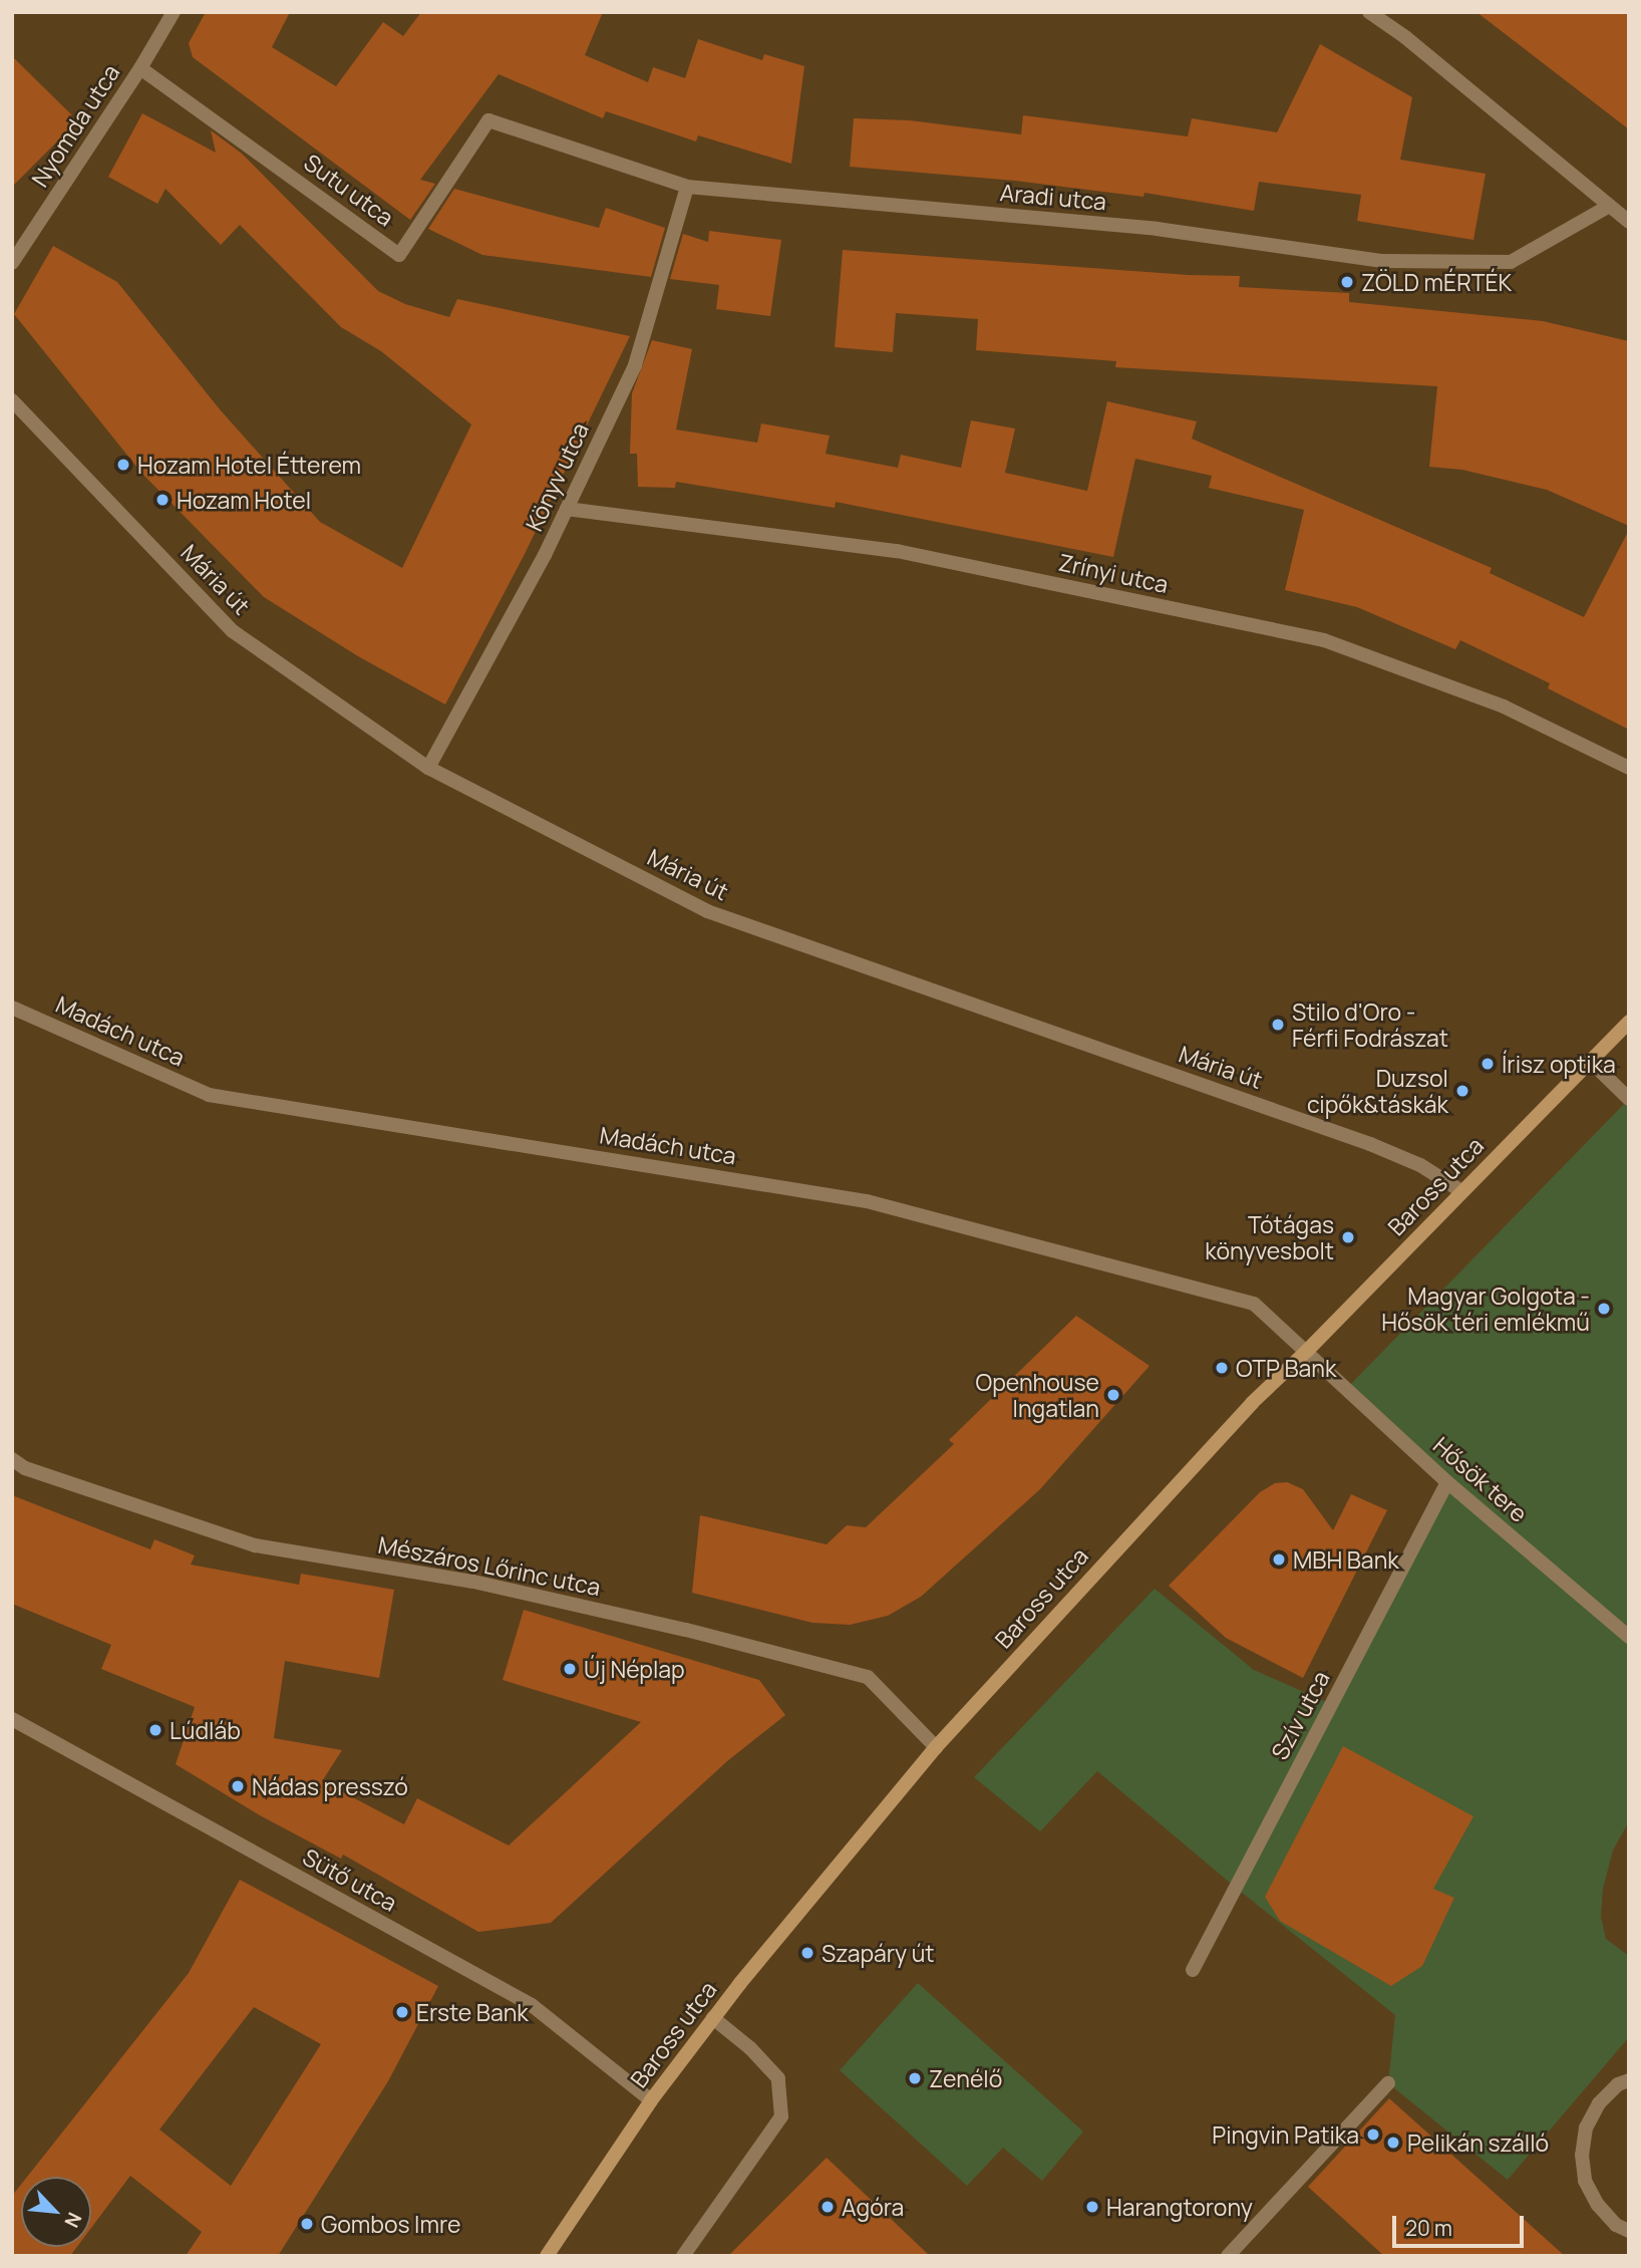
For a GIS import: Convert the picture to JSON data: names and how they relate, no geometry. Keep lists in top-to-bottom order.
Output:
{
  "streets": {
    "street": [
      "Nyomda utca",
      "Sutu utca",
      "Aradi utca",
      "Könyv utca",
      "Zrínyi utca",
      "Mária út",
      "Madách utca",
      "Baross utca",
      "Hősök tere",
      "Mészáros Lőrinc utca",
      "Szív utca",
      "Sütő utca"
    ]
  },
  "crossings": [
    ["Nyomda utca", "Sutu utca"],
    ["Sutu utca", "Aradi utca"],
    ["Aradi utca", "Könyv utca"],
    ["Könyv utca", "Zrínyi utca"],
    ["Könyv utca", "Mária út"],
    ["Mária út", "Baross utca"],
    ["Madách utca", "Baross utca"],
    ["Madách utca", "Hősök tere"],
    ["Baross utca", "Hősök tere"],
    ["Baross utca", "Mészáros Lőrinc utca"],
    ["Baross utca", "Sütő utca"],
    ["Hősök tere", "Szív utca"]
  ],
  "places": [
    "ZÖLD mÉRTÉK",
    "Hozam Hotel Étterem",
    "Hozam Hotel",
    "Stilo d'Oro - Férfi Fodrászat",
    "Írisz optika",
    "Duzsol cipők&táskák",
    "Tótágas könyvesbolt",
    "Magyar Golgota - Hősök téri emlékmű",
    "OTP Bank",
    "Openhouse Ingatlan",
    "MBH Bank",
    "Új Néplap",
    "Lúdláb",
    "Nádas presszó",
    "Szapáry út",
    "Erste Bank",
    "Zenélő",
    "Pingvin Patika",
    "Pelikán szálló",
    "Agóra",
    "Harangtorony",
    "Gombos Imre"
  ],
  "scale_bar": "20 m",
  "north": "bottom right"
}
